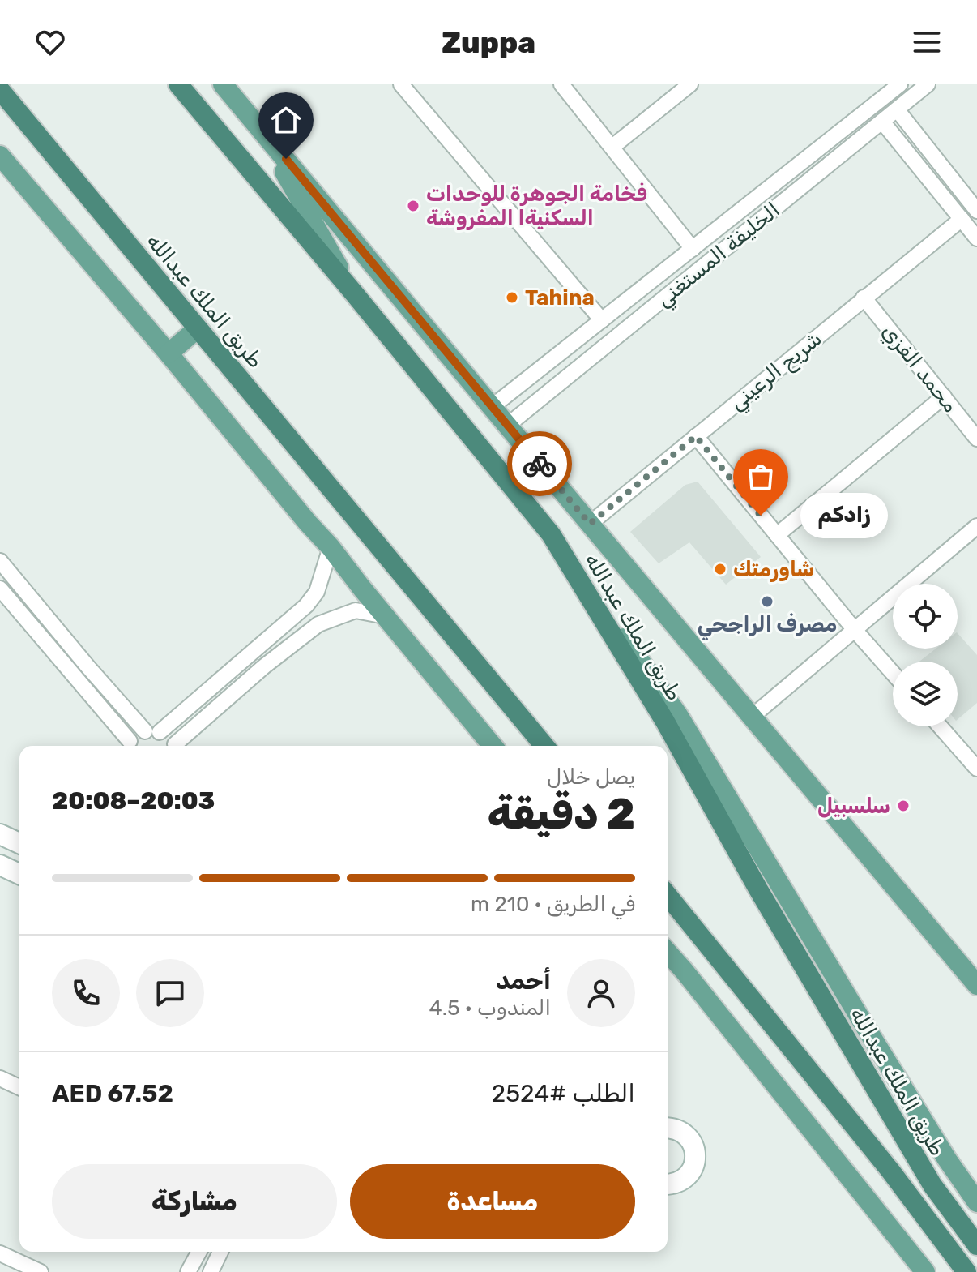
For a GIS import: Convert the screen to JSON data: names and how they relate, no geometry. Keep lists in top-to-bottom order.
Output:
{
  "streets": {
    "highway": ["طريق الملك عبدالله"],
    "street": ["الخليفة المستغني", "محمد الفزي", "شريح الرعيني"]
  },
  "crossings": [
    ["محمد الفزي", "شريح الرعيني"]
  ],
  "places": [
    "فخامة الجوهرة للوحدات السكنيةا المفروشة",
    "Tahina",
    "زادكم",
    "شاورمتك",
    "مصرف الراجحي",
    "سلسبيل"
  ],
  "page": {
    "header": "Zuppa",
    "bubble": "زادكم",
    "heading": ["2 دقيقة", "يصل خلال", "20:03–20:08"],
    "panel": [
      "أحمد",
      "المندوب · 4.5",
      "الطلب #2524",
      "AED 67.52"
    ],
    "bar": "في الطريق · 210 m",
    "buttons": ["مساعدة", "مشاركة"]
  }
}
